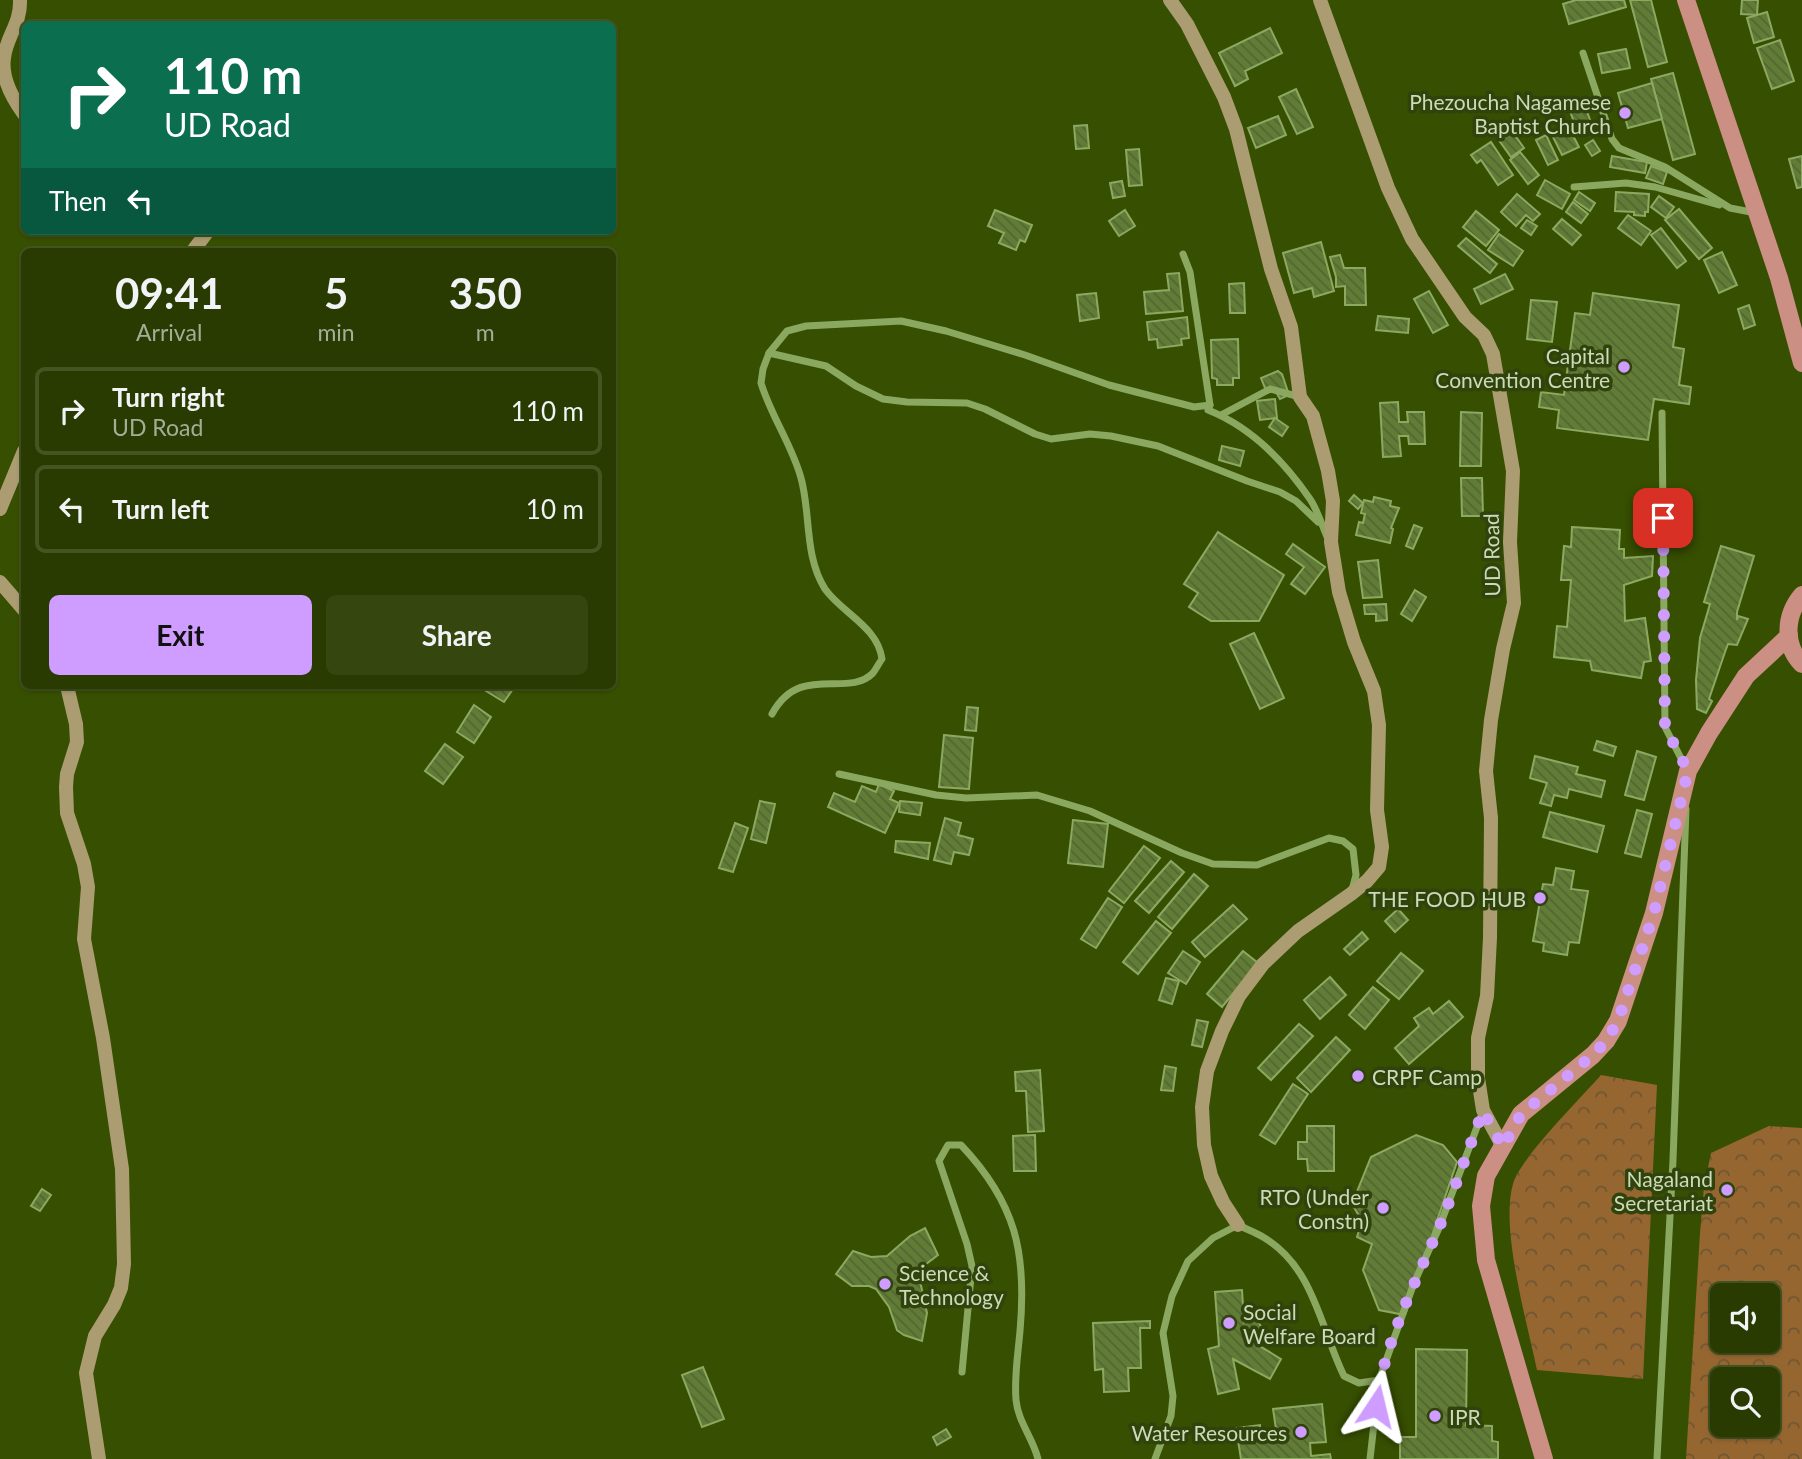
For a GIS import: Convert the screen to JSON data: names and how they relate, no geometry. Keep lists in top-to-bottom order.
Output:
{
  "streets": {
    "main road": ["UD Road"]
  },
  "places": [
    "Phezoucha Nagamese Baptist Church",
    "Capital Convention Centre",
    "THE FOOD HUB",
    "CRPF Camp",
    "Nagaland Secretariat",
    "RTO (Under Constn)",
    "Science & Technology",
    "Social Welfare Board",
    "IPR",
    "Water Resources"
  ],
  "page": {
    "turn": ["110 m", "UD Road"],
    "then": "Then",
    "eta": [
      "09:41",
      "Arrival",
      "5",
      "min",
      "350",
      "m"
    ],
    "list": [
      {
        "name": "Turn right",
        "note": "UD Road",
        "value": "110 m"
      },
      {
        "name": "Turn left",
        "value": "10 m"
      }
    ],
    "buttons": ["Exit", "Share"]
  }
}
